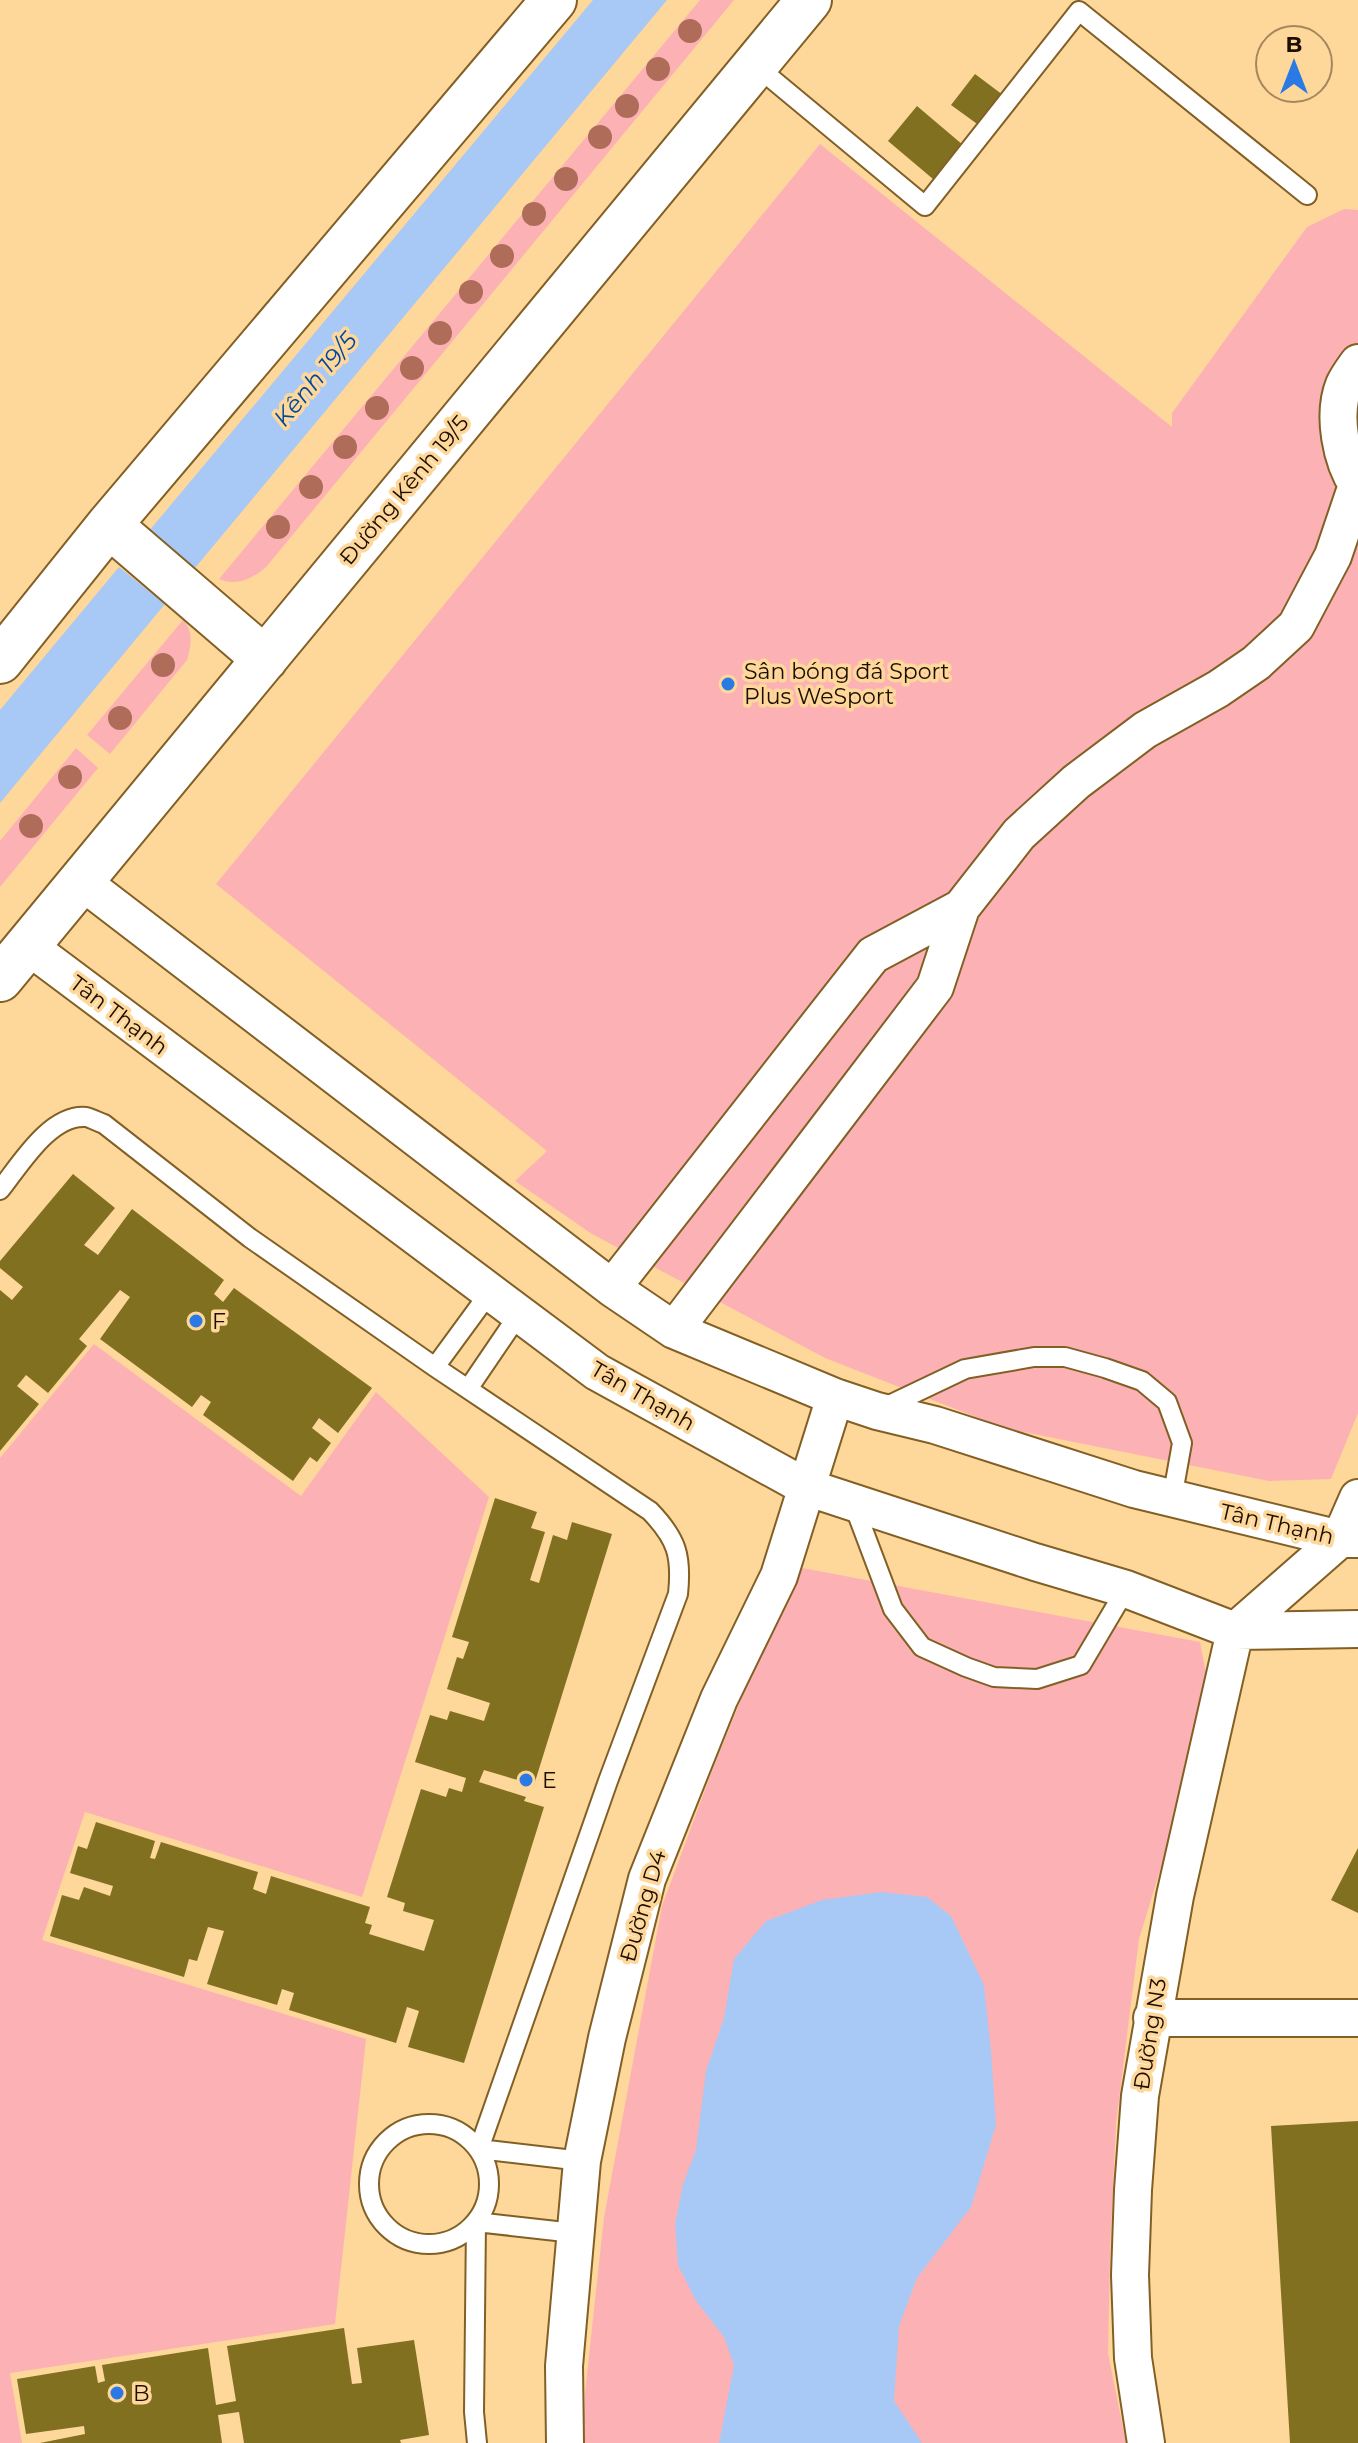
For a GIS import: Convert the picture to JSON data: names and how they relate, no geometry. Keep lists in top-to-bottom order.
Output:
{
  "streets": {
    "street": [
      "Đường Kênh 19/5",
      "Tân Thạnh",
      "Đường D4",
      "Đường N3"
    ]
  },
  "crossings": [
    ["Đường Kênh 19/5", "Tân Thạnh"],
    ["Tân Thạnh", "Đường D4"],
    ["Tân Thạnh", "Đường N3"]
  ],
  "water": ["Kênh 19/5"],
  "places": [
    "Sân bóng đá Sport Plus WeSport",
    "F",
    "E",
    "B"
  ],
  "north": "top"
}
